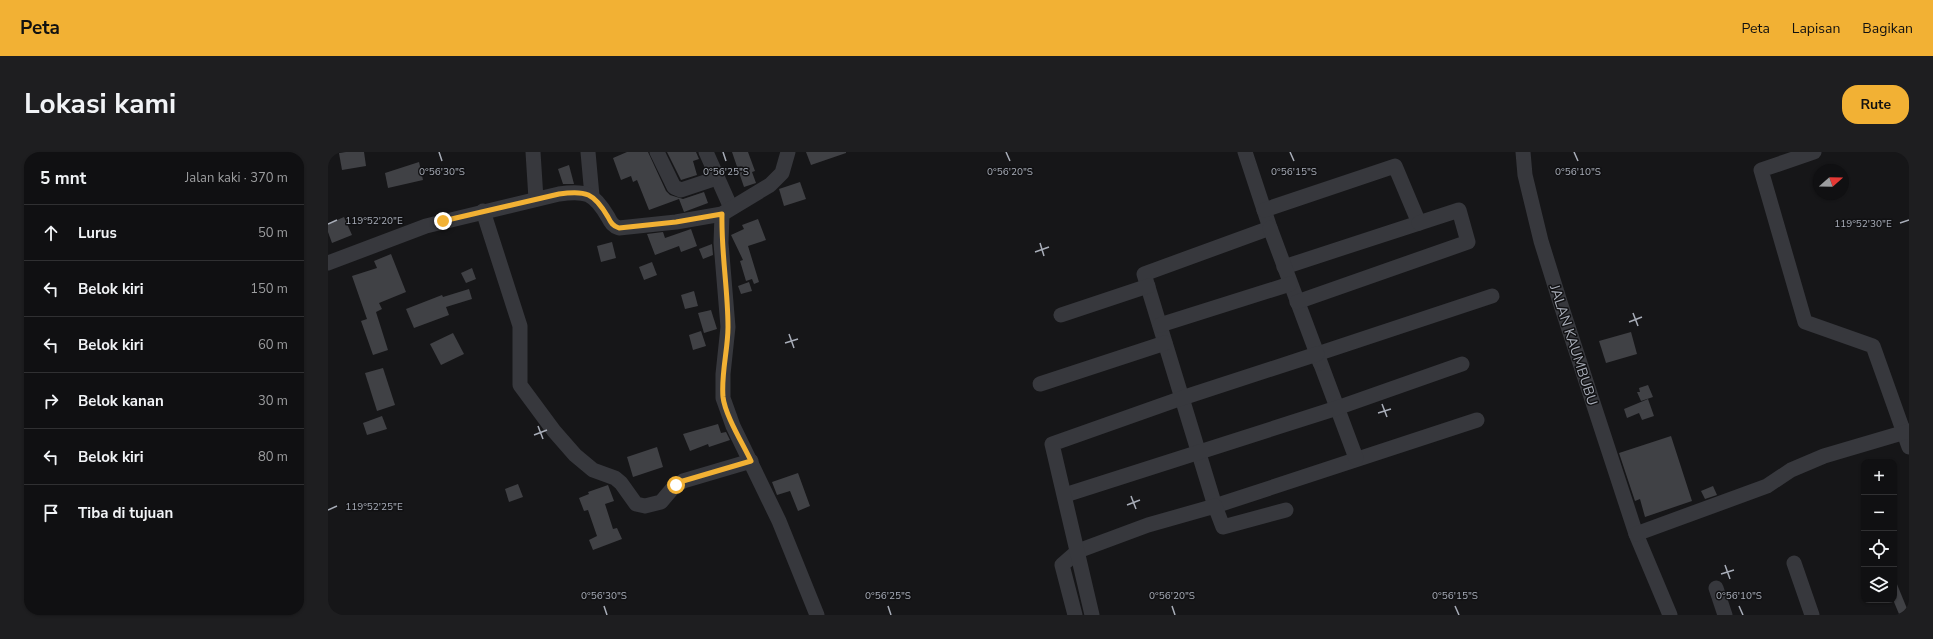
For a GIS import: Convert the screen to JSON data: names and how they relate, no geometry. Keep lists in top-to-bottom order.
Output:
{
  "streets": {
    "street": ["JALAN KAUMBUBU"]
  },
  "north": "right",
  "page": {
    "header": "Peta",
    "nav": ["Peta", "Lapisan", "Bagikan"],
    "title": "Lokasi kami",
    "buttons": "Rute",
    "heading": ["5 mnt", "Jalan kaki · 370 m"],
    "list": [
      ["Lurus", "50 m"],
      ["Belok kiri", "150 m"],
      ["Belok kiri", "60 m"],
      ["Belok kanan", "30 m"],
      ["Belok kiri", "80 m"],
      "Tiba di tujuan"
    ],
    "map_buttons": ["+", "−"]
  },
  "coordinates": [
    "0°56'30\"S",
    "0°56'25\"S",
    "0°56'20\"S",
    "0°56'15\"S",
    "0°56'10\"S",
    "119°52'20\"E",
    "119°52'30\"E",
    "119°52'25\"E"
  ]
}
